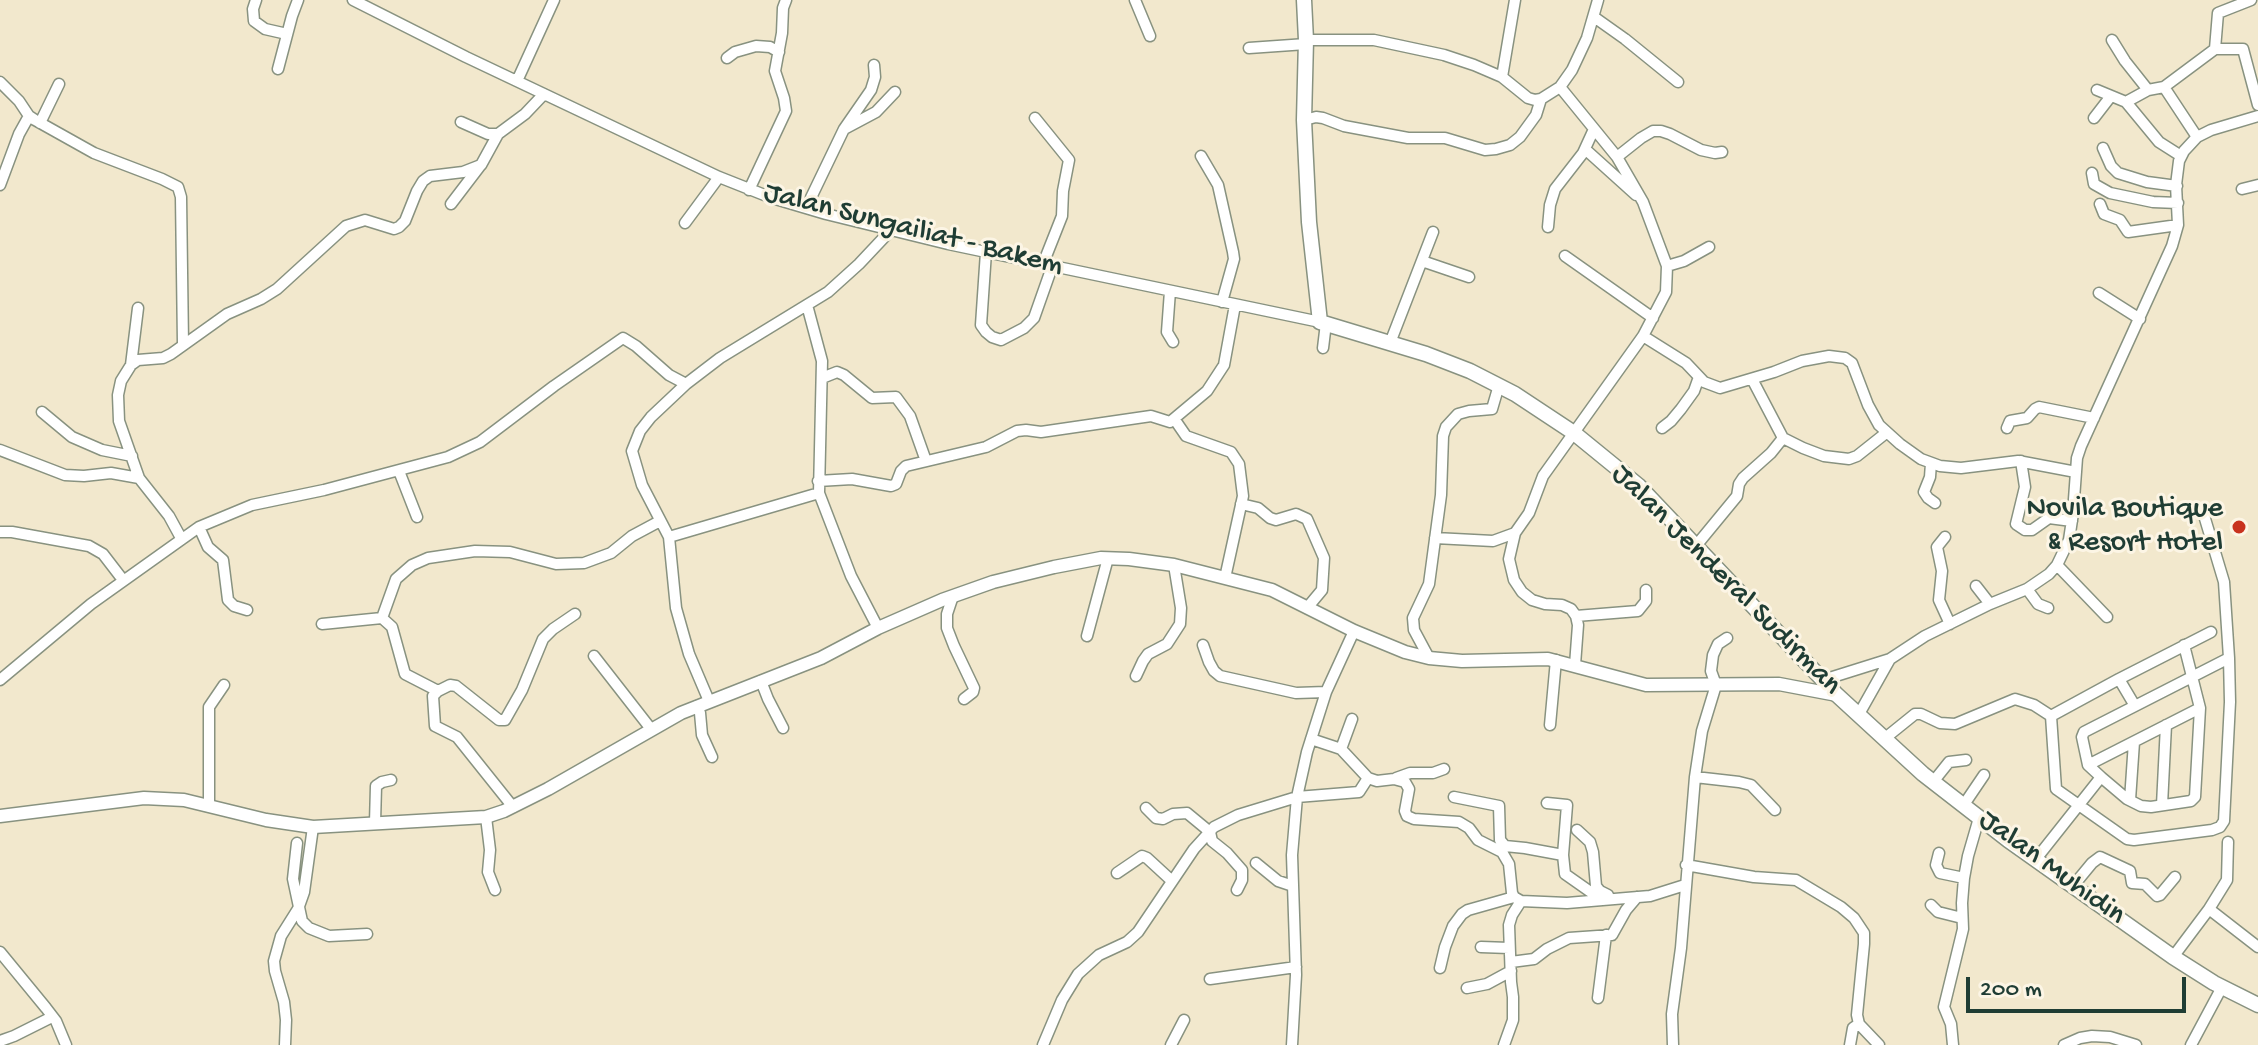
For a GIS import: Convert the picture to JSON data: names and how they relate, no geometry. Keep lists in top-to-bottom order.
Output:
{
  "streets": {
    "highway": ["Jalan Jenderal Sudirman", "Jalan Muhidin"],
    "street": ["Jalan Sungailiat - Bakem"]
  },
  "crossings": [
    ["Jalan Sungailiat - Bakem", "Jalan Jenderal Sudirman"],
    ["Jalan Jenderal Sudirman", "Jalan Muhidin"]
  ],
  "places": ["Novila Boutique & Resort Hotel"],
  "scale_bar": "200 m"
}
